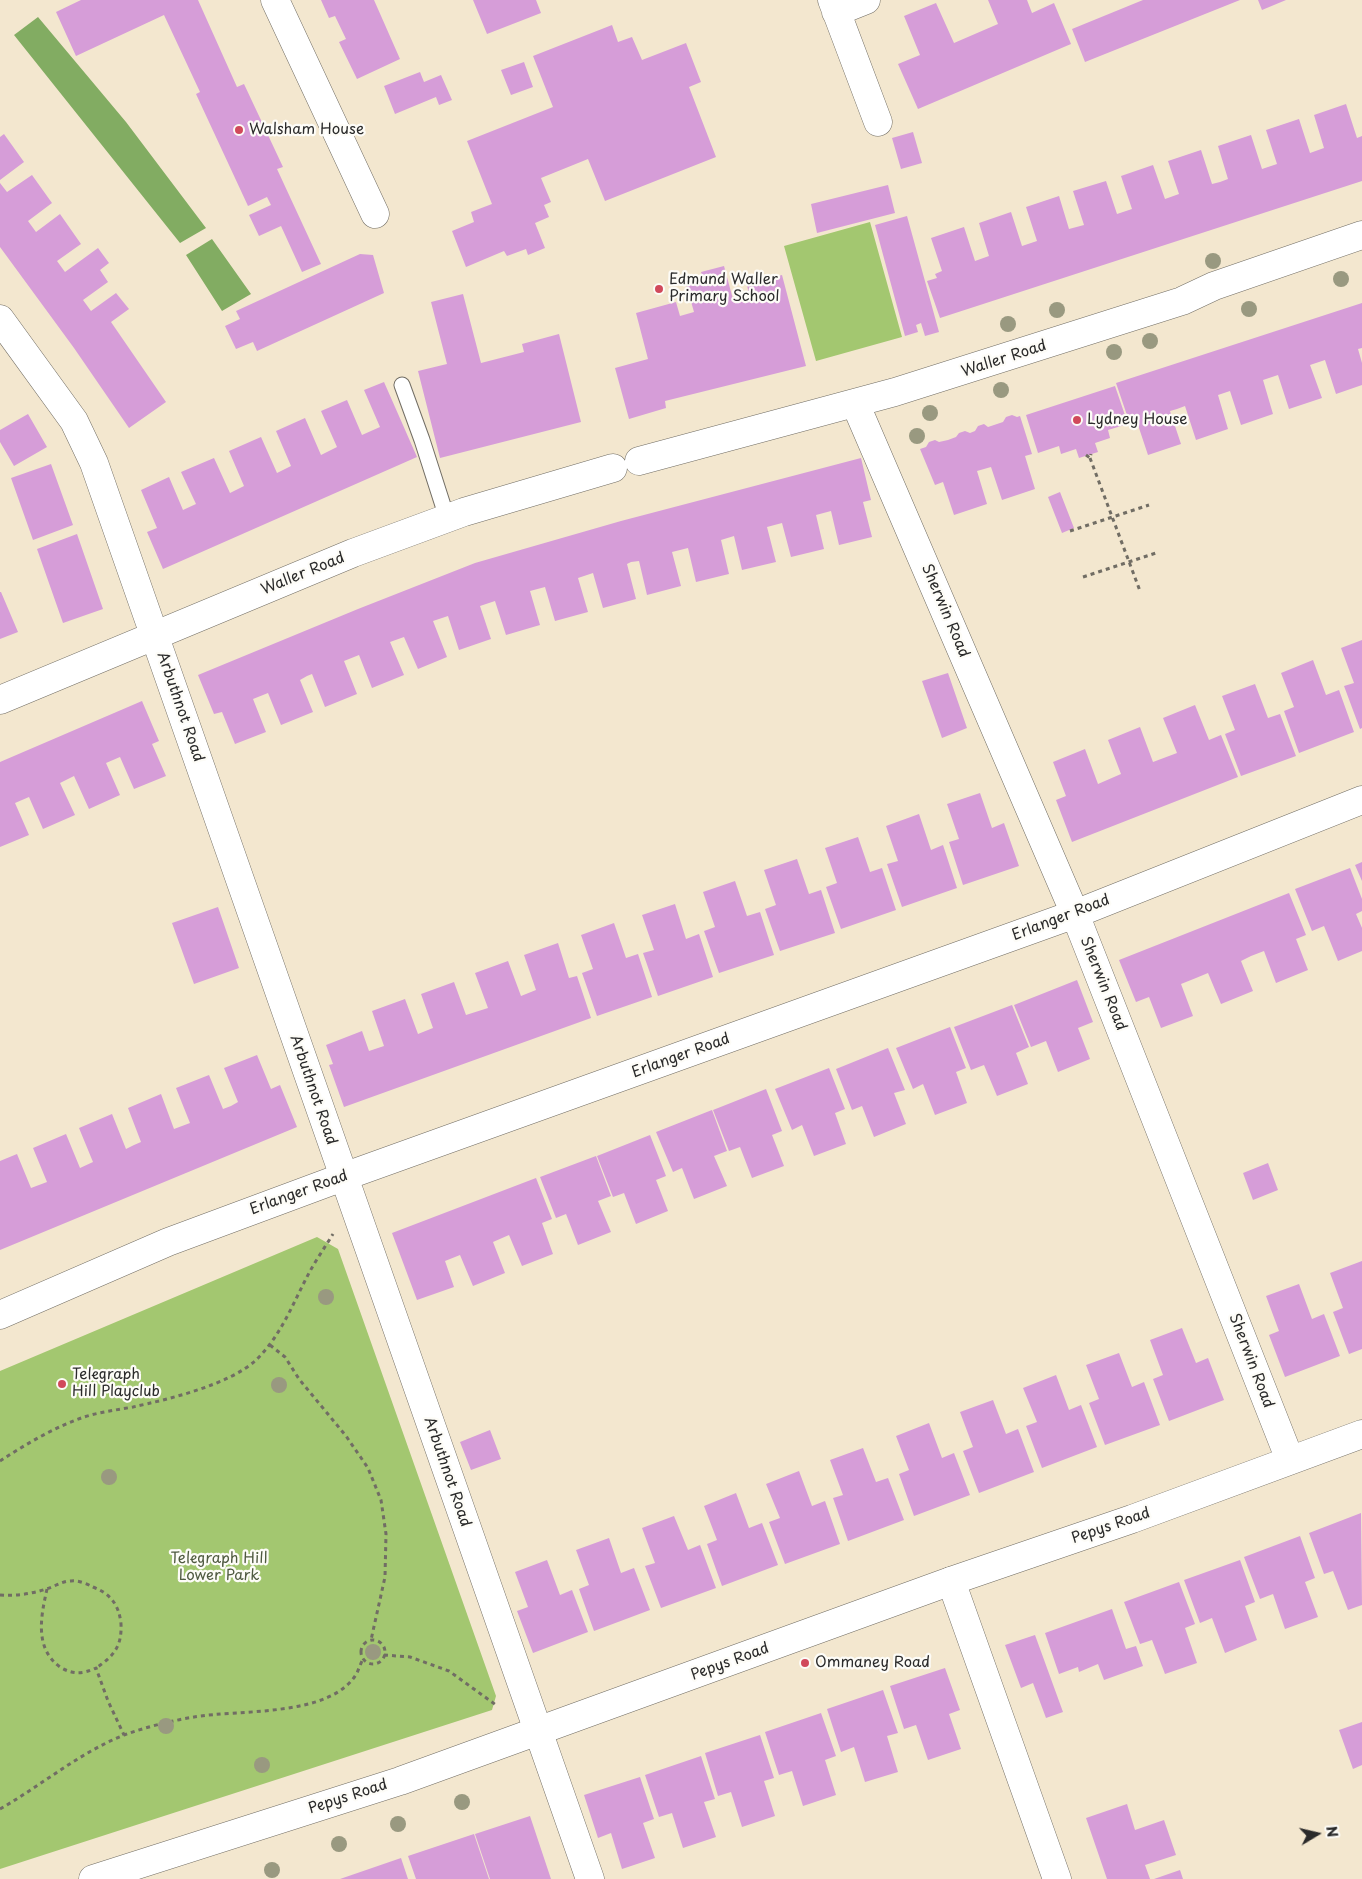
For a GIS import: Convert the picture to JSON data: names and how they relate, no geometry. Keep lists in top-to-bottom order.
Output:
{
  "streets": {
    "street": [
      "Waller Road",
      "Sherwin Road",
      "Arbuthnot Road",
      "Erlanger Road",
      "Pepys Road"
    ]
  },
  "crossings": [
    ["Waller Road", "Sherwin Road"],
    ["Waller Road", "Arbuthnot Road"],
    ["Sherwin Road", "Erlanger Road"],
    ["Sherwin Road", "Pepys Road"],
    ["Arbuthnot Road", "Erlanger Road"],
    ["Arbuthnot Road", "Pepys Road"]
  ],
  "parks": ["Telegraph Hill Lower Park"],
  "places": [
    "Walsham House",
    "Edmund Waller Primary School",
    "Lydney House",
    "Telegraph Hill Playclub",
    "Ommaney Road"
  ],
  "north": "right"
}
